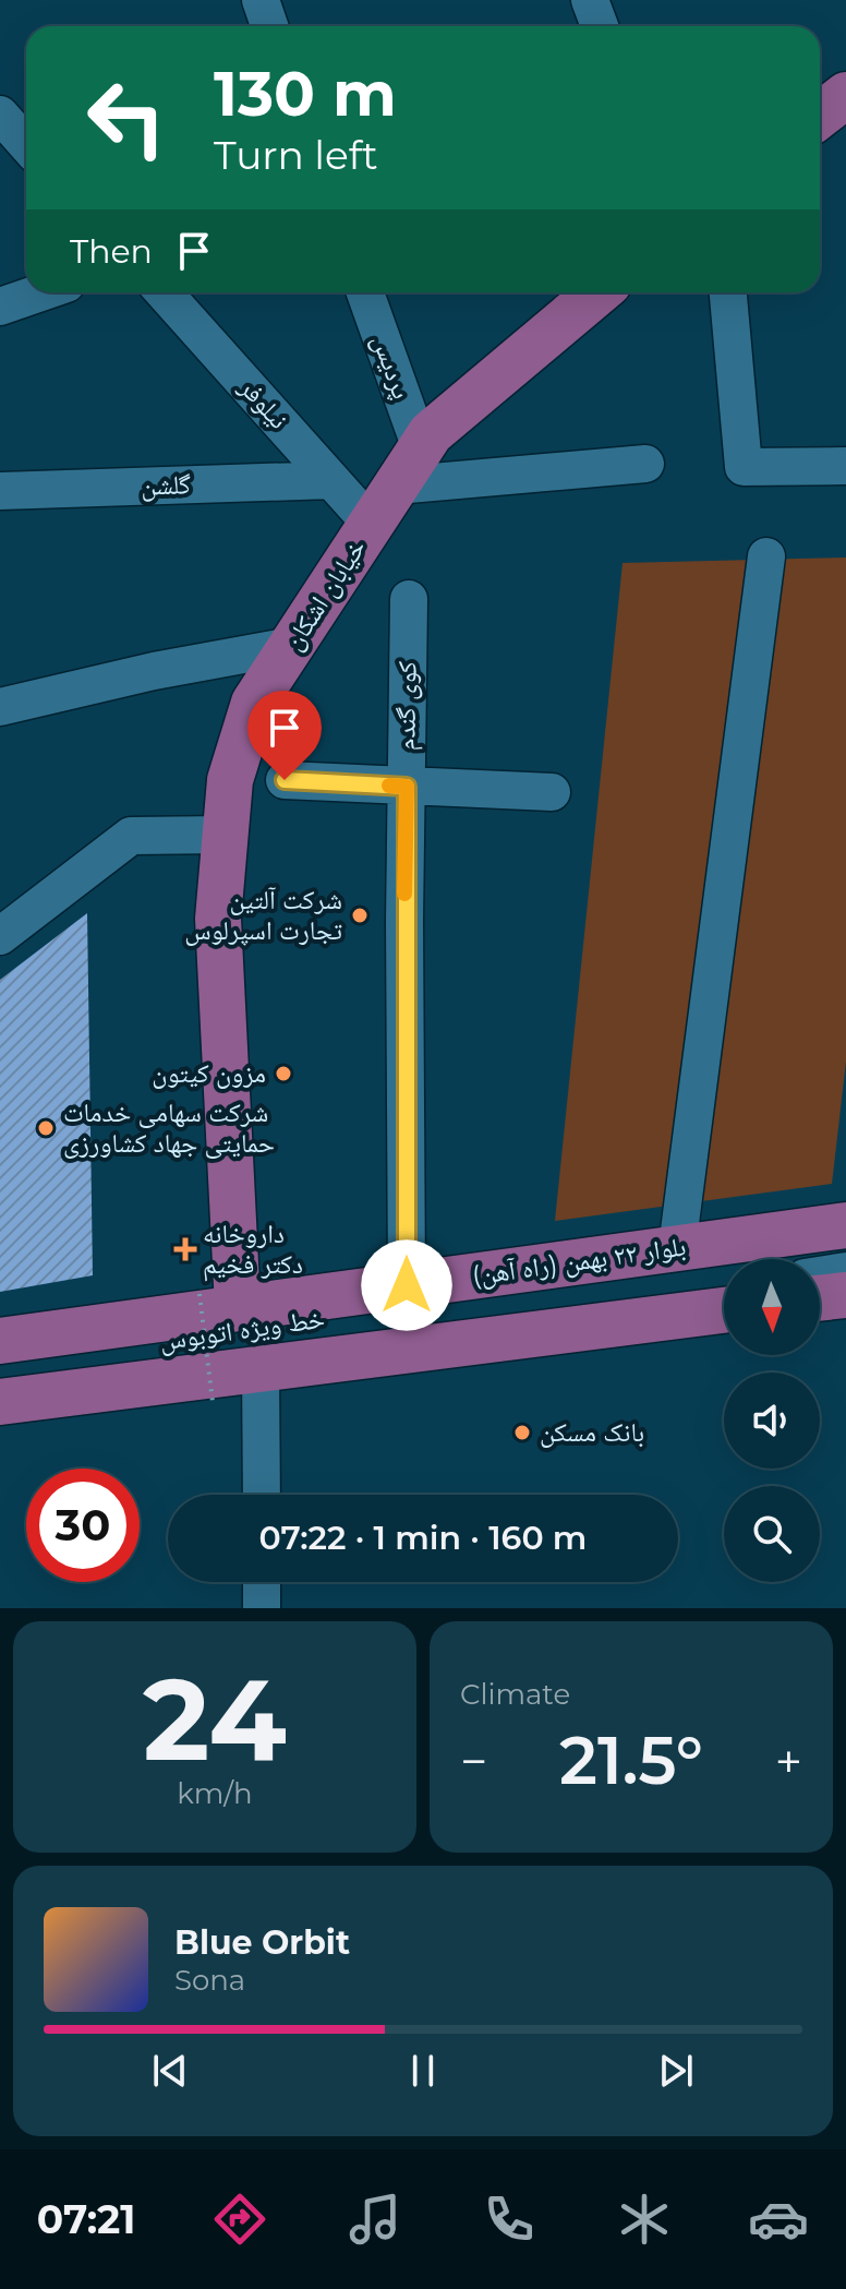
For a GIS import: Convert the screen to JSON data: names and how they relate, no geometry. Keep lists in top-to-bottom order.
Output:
{
  "streets": {
    "main road": ["خیابان اشکان", "بلوار ۲۲ بهمن (راه آهن)"],
    "street": [
      "پردیس",
      "نیلوفر",
      "گلشن",
      "کوی گندم",
      "خط ویژه اتوبوس"
    ]
  },
  "crossings": [
    ["پردیس", "خیابان اشکان"],
    ["نیلوفر", "گلشن"],
    ["نیلوفر", "خیابان اشکان"],
    ["خیابان اشکان", "بلوار ۲۲ بهمن (راه آهن)"],
    ["کوی گندم", "بلوار ۲۲ بهمن (راه آهن)"]
  ],
  "places": {
    "other": [
      "شرکت آلتین تجارت اسپرلوس",
      "مزون کیتون",
      "شرکت سهامی خدمات حمایتی جهاد کشاورزی",
      "بانک مسکن"
    ],
    "health": ["داروخانه دکتر فخیم"]
  },
  "north": "bottom",
  "page": {
    "turn": ["130 m", "Turn left"],
    "then": "Then",
    "limit": "30",
    "trip": "07:22 · 1 min · 160 m",
    "tile": [
      ["24", "km/h"],
      "Climate"
    ],
    "heat": ["−", "21.5°", "+"],
    "song": ["Blue Orbit", "Sona"],
    "tabs": "07:21"
  }
}
